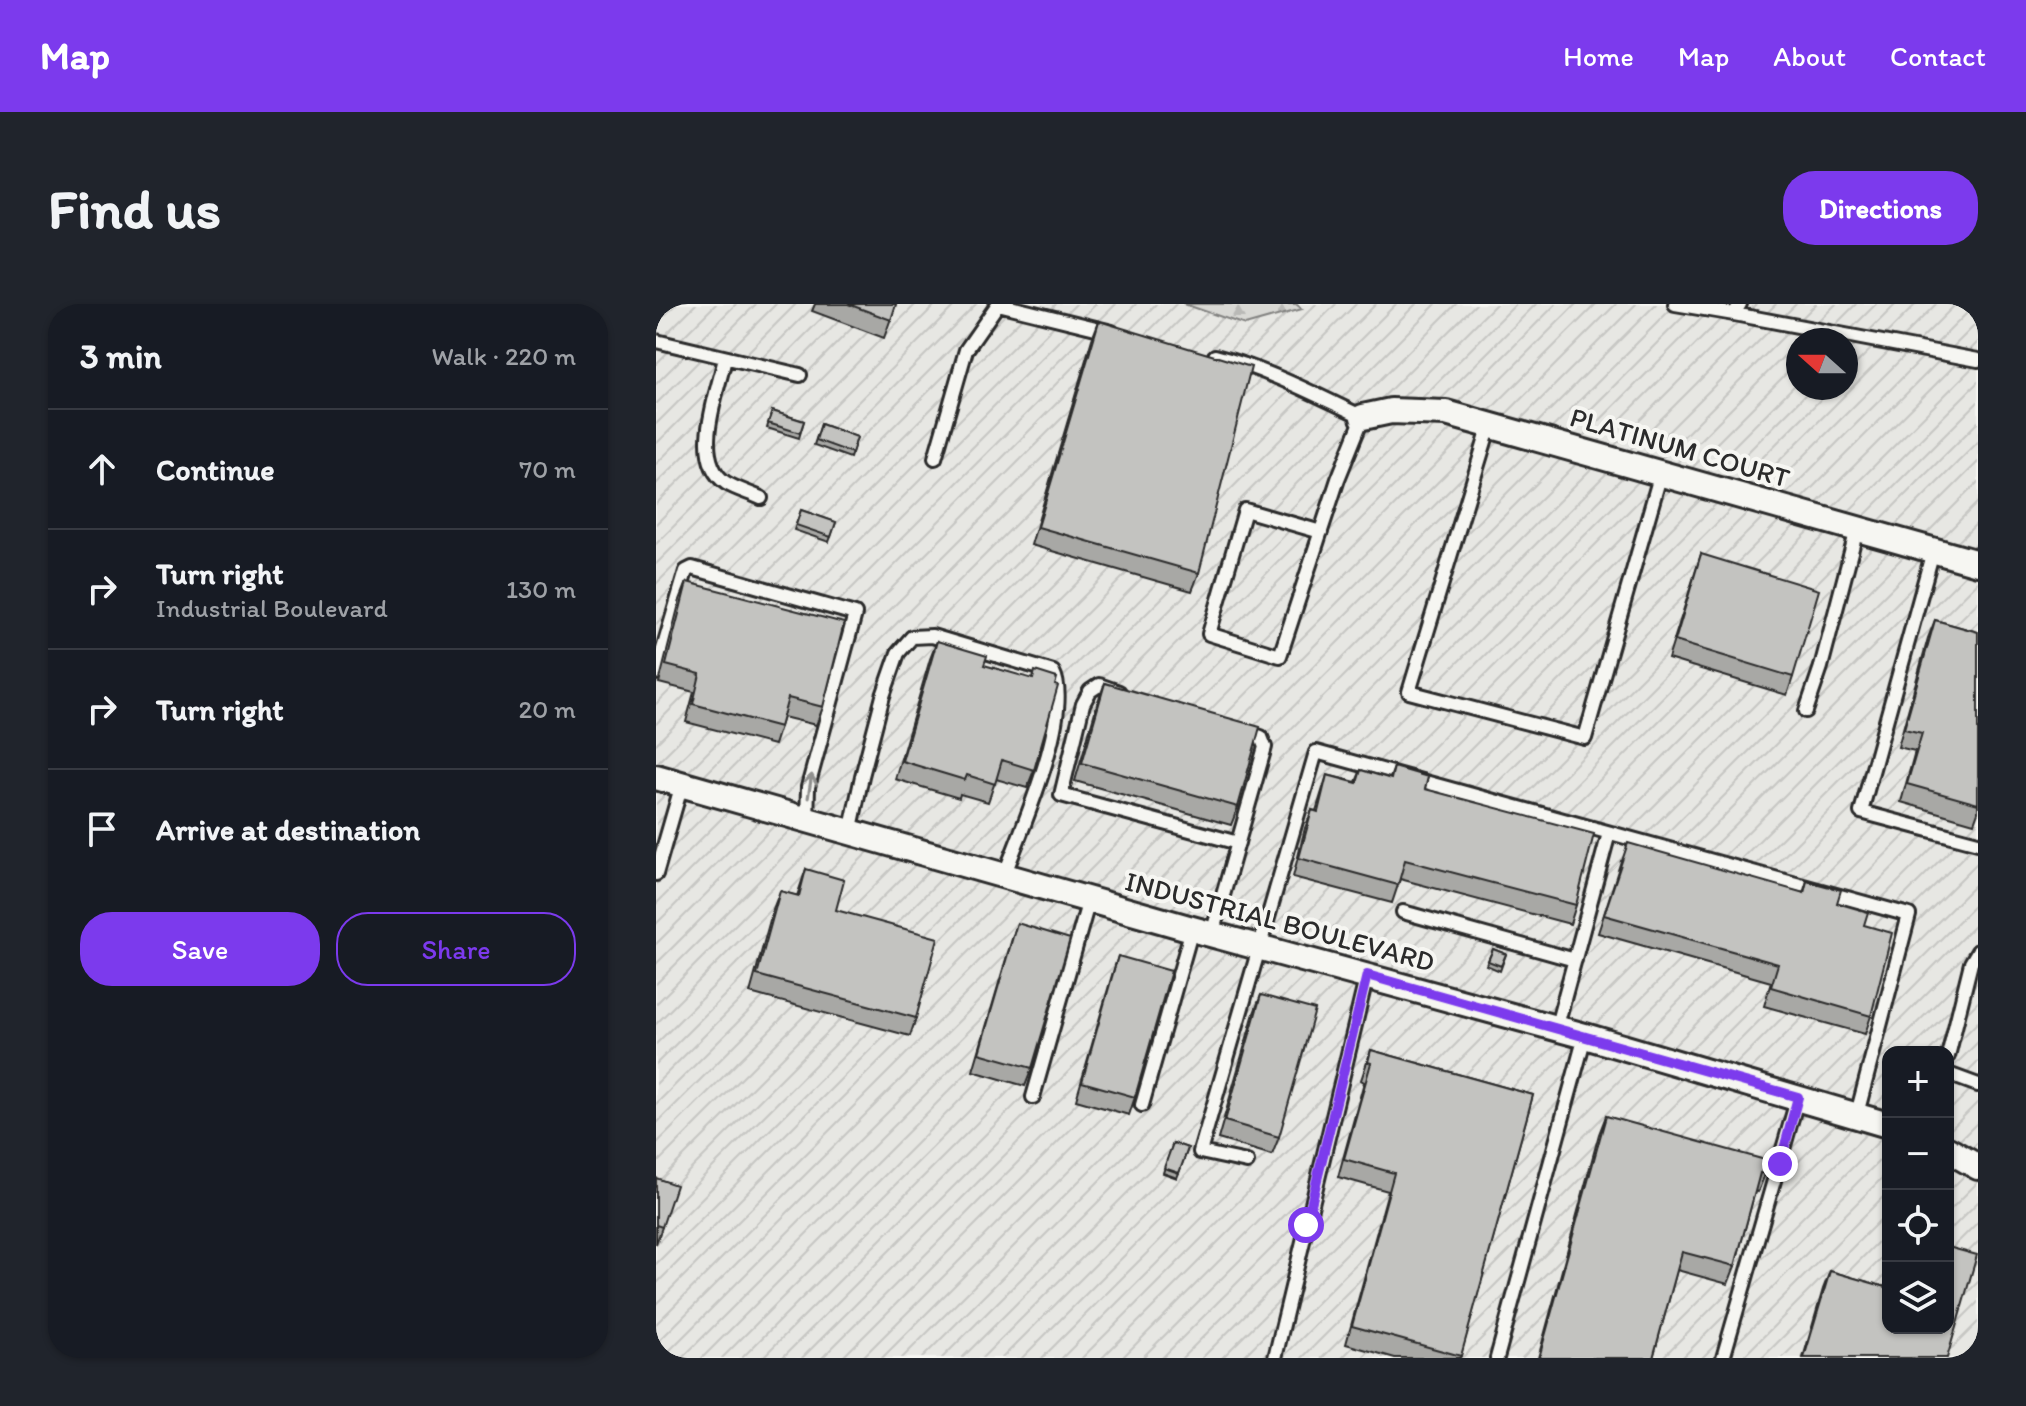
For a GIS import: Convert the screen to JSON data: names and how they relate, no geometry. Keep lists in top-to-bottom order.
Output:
{
  "streets": {
    "street": ["PLATINUM COURT", "INDUSTRIAL BOULEVARD"]
  },
  "north": "left",
  "page": {
    "header": "Map",
    "nav": [
      "Home",
      "Map",
      "About",
      "Contact"
    ],
    "buttons": [
      "Directions",
      ["Save", "Share"]
    ],
    "title": "Find us",
    "heading": ["3 min", "Walk · 220 m"],
    "list": [
      ["Continue", "70 m"],
      ["Turn right", "Industrial Boulevard", "130 m"],
      ["Turn right", "20 m"],
      "Arrive at destination"
    ],
    "map_buttons": ["+", "−"]
  }
}
